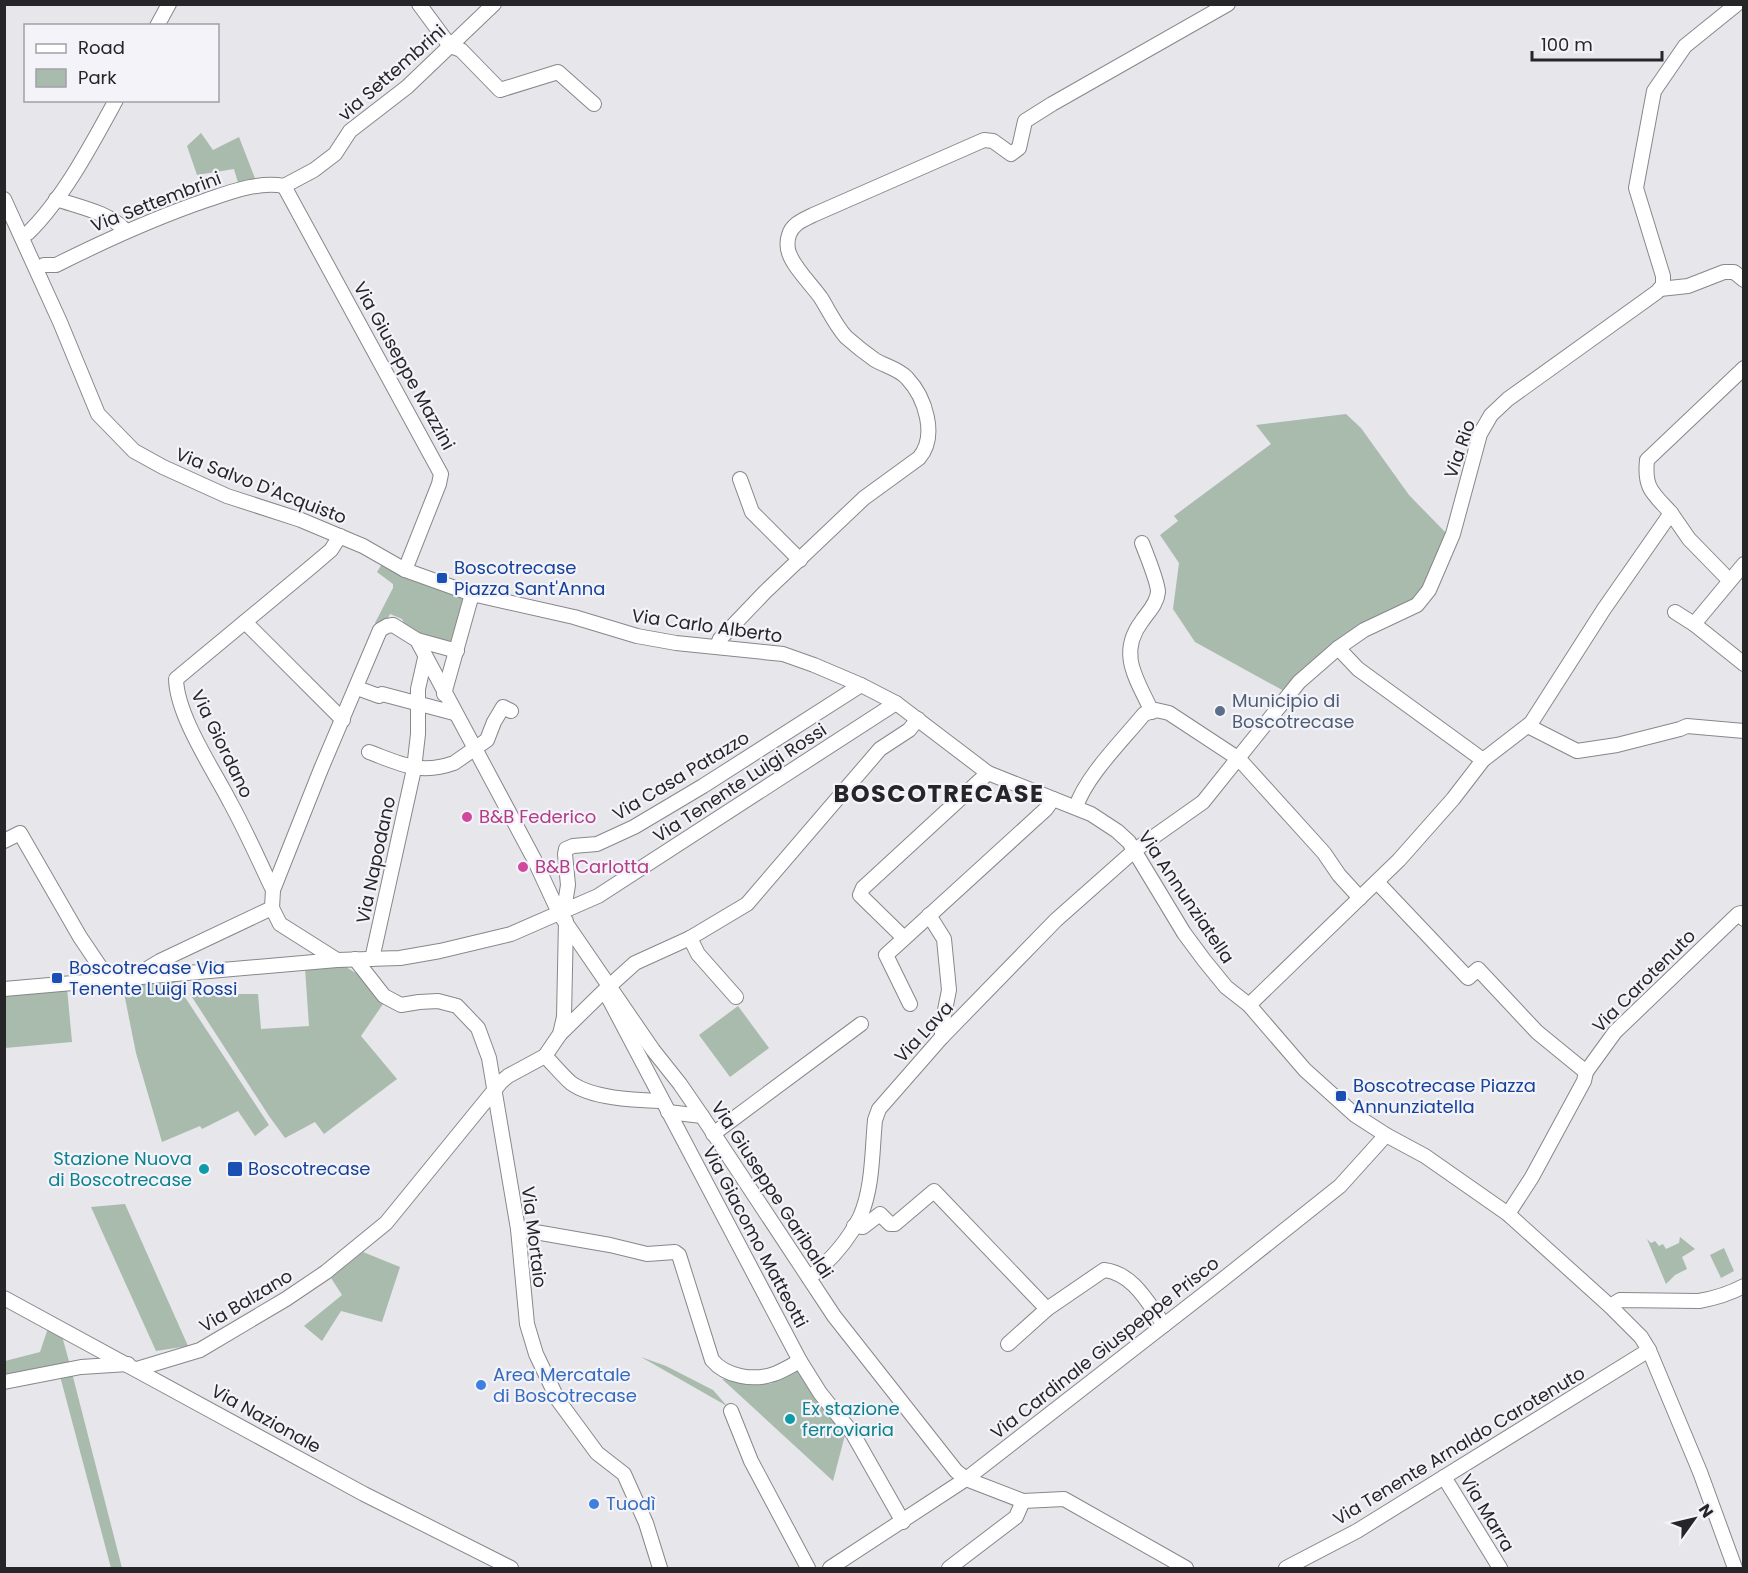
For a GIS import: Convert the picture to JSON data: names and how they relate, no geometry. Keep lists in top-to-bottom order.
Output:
{
  "streets": {
    "street": [
      "via Settembrini",
      "Via Settembrini",
      "Via Giuseppe Mazzini",
      "Via Rio",
      "Via Salvo D'Acquisto",
      "Via Carlo Alberto",
      "Via Giordano",
      "Via Casa Patazzo",
      "Via Tenente Luigi Rossi",
      "Via Napodano",
      "Via Annunziatella",
      "Via Carotenuto",
      "Via Lava",
      "Via Giuseppe Garibaldi",
      "Via Mortaio",
      "Via Giacomo Matteotti",
      "Via Balzano",
      "Via Cardinale Giuspeppe Prisco",
      "Via Nazionale",
      "Via Tenente Arnaldo Carotenuto",
      "Via Marra"
    ]
  },
  "crossings": [
    ["via Settembrini", "Via Settembrini"],
    ["via Settembrini", "Via Giuseppe Mazzini"],
    ["Via Settembrini", "Via Giuseppe Mazzini"],
    ["Via Giuseppe Mazzini", "Via Salvo D'Acquisto"],
    ["Via Giuseppe Mazzini", "Via Carlo Alberto"],
    ["Via Rio", "Via Annunziatella"],
    ["Via Rio", "Via Lava"],
    ["Via Salvo D'Acquisto", "Via Carlo Alberto"],
    ["Via Salvo D'Acquisto", "Via Giordano"],
    ["Via Carlo Alberto", "Via Casa Patazzo"],
    ["Via Carlo Alberto", "Via Tenente Luigi Rossi"],
    ["Via Carlo Alberto", "Via Annunziatella"],
    ["Via Casa Patazzo", "Via Tenente Luigi Rossi"],
    ["Via Casa Patazzo", "Via Giacomo Matteotti"],
    ["Via Tenente Luigi Rossi", "Via Napodano"],
    ["Via Tenente Luigi Rossi", "Via Annunziatella"],
    ["Via Tenente Luigi Rossi", "Via Mortaio"],
    ["Via Tenente Luigi Rossi", "Via Giacomo Matteotti"],
    ["Via Annunziatella", "Via Carotenuto"],
    ["Via Annunziatella", "Via Lava"],
    ["Via Annunziatella", "Via Cardinale Giuspeppe Prisco"],
    ["Via Annunziatella", "Via Tenente Arnaldo Carotenuto"],
    ["Via Lava", "Via Giuseppe Garibaldi"],
    ["Via Giuseppe Garibaldi", "Via Giacomo Matteotti"],
    ["Via Giuseppe Garibaldi", "Via Cardinale Giuspeppe Prisco"],
    ["Via Mortaio", "Via Balzano"],
    ["Via Giacomo Matteotti", "Via Cardinale Giuspeppe Prisco"],
    ["Via Balzano", "Via Nazionale"],
    ["Via Tenente Arnaldo Carotenuto", "Via Marra"]
  ],
  "districts": ["BOSCOTRECASE"],
  "places": {
    "transit": [
      "Boscotrecase Piazza Sant'Anna",
      "Boscotrecase Via Tenente Luigi Rossi",
      "Boscotrecase Piazza Annunziatella",
      "Boscotrecase"
    ],
    "other": [
      "Municipio di Boscotrecase",
      "B&B Federico",
      "B&B Carlotta",
      "Stazione Nuova di Boscotrecase",
      "Area Mercatale di Boscotrecase",
      "Ex stazione ferroviaria",
      "Tuodì"
    ]
  },
  "legend": ["Road", "Park"],
  "scale_bar": "100 m",
  "north": "top right"
}
